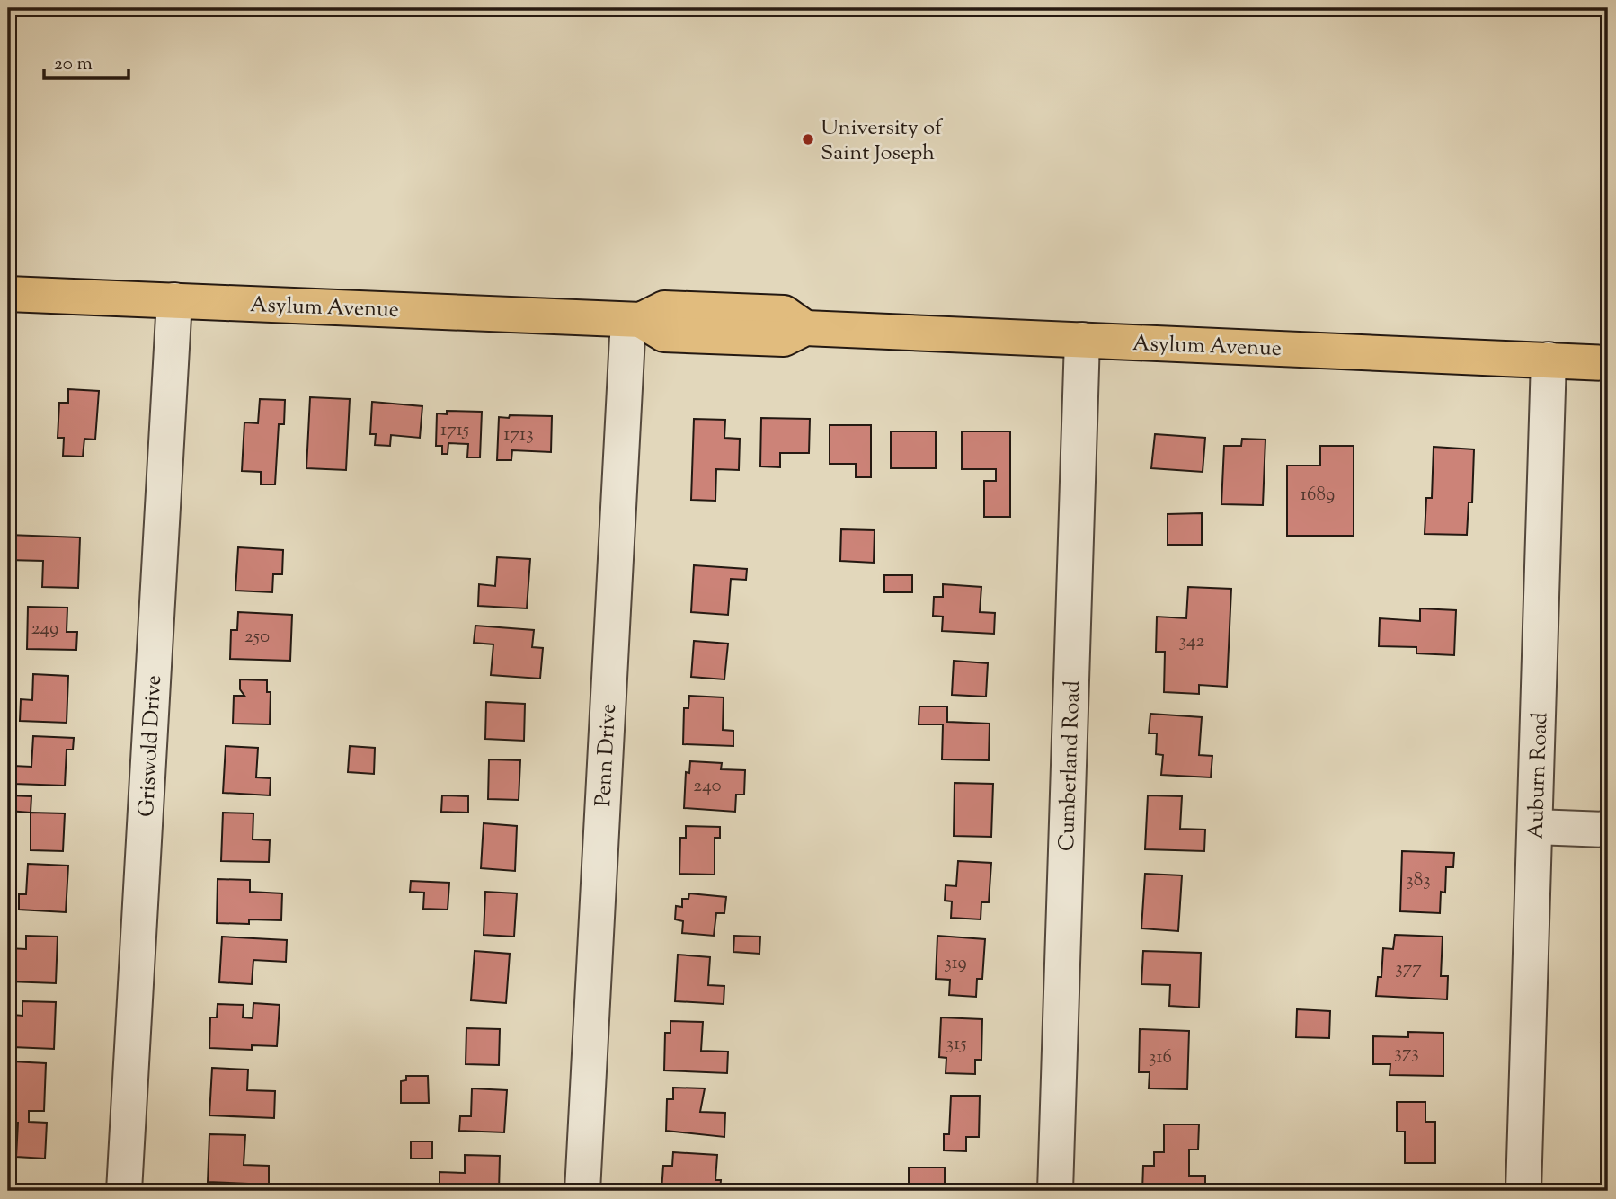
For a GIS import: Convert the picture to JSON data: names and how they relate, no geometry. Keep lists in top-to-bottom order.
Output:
{
  "streets": {
    "main road": ["Asylum Avenue"],
    "street": [
      "Griswold Drive",
      "Penn Drive",
      "Cumberland Road",
      "Auburn Road"
    ]
  },
  "crossings": [
    ["Asylum Avenue", "Griswold Drive"],
    ["Asylum Avenue", "Penn Drive"],
    ["Asylum Avenue", "Cumberland Road"],
    ["Asylum Avenue", "Auburn Road"]
  ],
  "places": ["University of Saint Joseph"],
  "house_numbers": [
    "1715",
    "1713",
    "1689",
    "249",
    "250",
    "342",
    "240",
    "383",
    "319",
    "377",
    "315",
    "373",
    "316"
  ],
  "scale_bar": "20 m"
}
